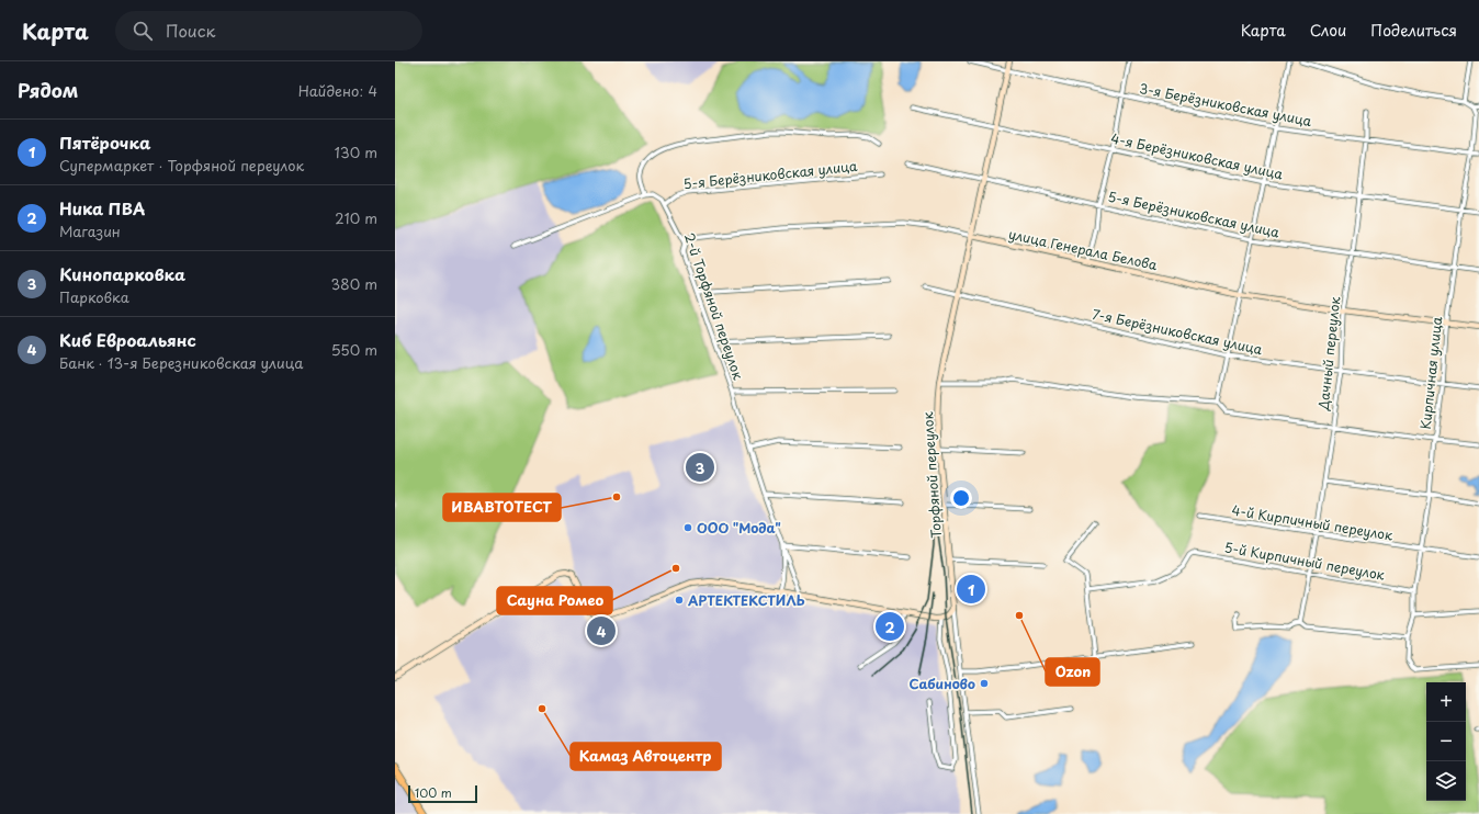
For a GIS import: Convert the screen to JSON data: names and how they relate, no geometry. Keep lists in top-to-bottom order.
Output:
{
  "streets": {
    "street": [
      "3-я Берёзниковская улица",
      "4-я Берёзниковская улица",
      "5-я Берёзниковская улица",
      "улица Генерала Белова",
      "2-й Торфяной переулок",
      "7-я Берёзниковская улица",
      "Дачный переулок",
      "Кирпичная улица",
      "Торфяной переулок",
      "4-й Кирпичный переулок",
      "5-й Кирпичный переулок"
    ]
  },
  "crossings": [
    ["3-я Берёзниковская улица", "Дачный переулок"],
    ["3-я Берёзниковская улица", "Кирпичная улица"],
    ["3-я Берёзниковская улица", "Торфяной переулок"],
    ["4-я Берёзниковская улица", "Дачный переулок"],
    ["4-я Берёзниковская улица", "Кирпичная улица"],
    ["4-я Берёзниковская улица", "Торфяной переулок"],
    ["5-я Берёзниковская улица", "2-й Торфяной переулок"],
    ["5-я Берёзниковская улица", "Дачный переулок"],
    ["5-я Берёзниковская улица", "Кирпичная улица"],
    ["5-я Берёзниковская улица", "Торфяной переулок"],
    ["улица Генерала Белова", "2-й Торфяной переулок"],
    ["улица Генерала Белова", "Дачный переулок"],
    ["улица Генерала Белова", "Кирпичная улица"],
    ["улица Генерала Белова", "Торфяной переулок"],
    ["7-я Берёзниковская улица", "Дачный переулок"],
    ["7-я Берёзниковская улица", "Кирпичная улица"],
    ["7-я Берёзниковская улица", "Торфяной переулок"],
    ["Дачный переулок", "4-й Кирпичный переулок"],
    ["Дачный переулок", "5-й Кирпичный переулок"],
    ["Кирпичная улица", "4-й Кирпичный переулок"],
    ["Кирпичная улица", "5-й Кирпичный переулок"]
  ],
  "places": [
    "ИВАВТОТЕСТ",
    "ООО \"Мода\"",
    "Сауна Ромео",
    "АРТЕКТЕКСТИЛЬ",
    "Ozon",
    "Сабиново",
    "Камаз Автоцентр"
  ],
  "scale_bar": "100 m",
  "page": {
    "header": "Карта",
    "search": "Поиск",
    "nav": ["Карта", "Слои", "Поделиться"],
    "heading": ["Рядом", "Найдено: 4"],
    "list": [
      {
        "mark": "1",
        "name": "Пятёрочка",
        "note": "Супермаркет · Торфяной переулок",
        "value": "130 m"
      },
      {
        "mark": "2",
        "name": "Ника ПВА",
        "note": "Магазин",
        "value": "210 m"
      },
      {
        "mark": "3",
        "name": "Кинопарковка",
        "note": "Парковка",
        "value": "380 m"
      },
      {
        "mark": "4",
        "name": "Киб Евроальянс",
        "note": "Банк · 13-я Березниковская улица",
        "value": "550 m"
      }
    ],
    "pins": [
      "3",
      "1",
      "2",
      "4"
    ],
    "map_buttons": ["+", "−"],
    "scale": "100 m"
  }
}
